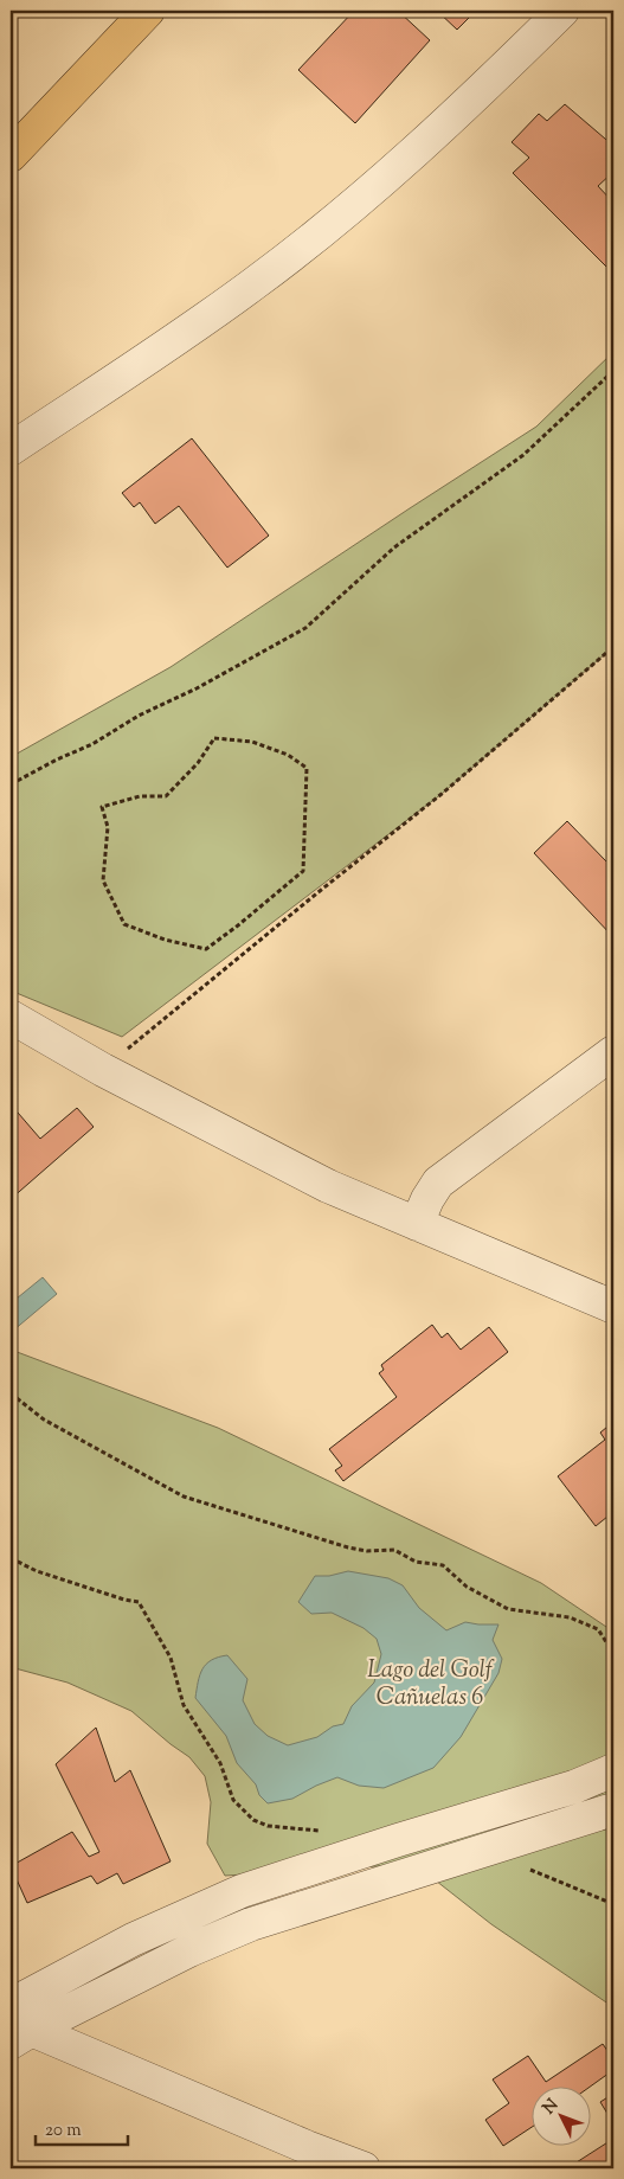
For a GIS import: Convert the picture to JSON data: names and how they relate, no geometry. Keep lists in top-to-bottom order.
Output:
{
  "water": ["Lago del Golf Cañuelas 6"],
  "scale_bar": "20 m",
  "north": "top left"
}
